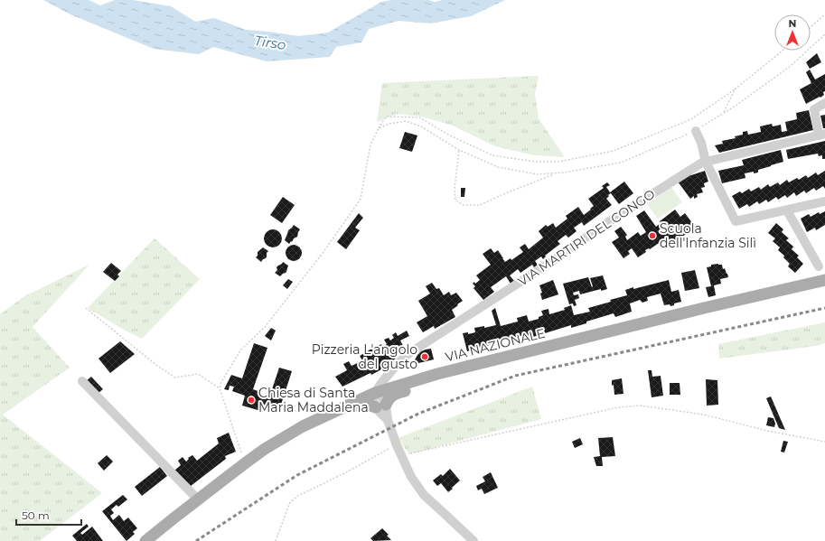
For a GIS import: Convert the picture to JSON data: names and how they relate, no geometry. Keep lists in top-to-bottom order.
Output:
{
  "streets": {
    "main road": ["VIA NAZIONALE"],
    "street": ["VIA MARTIRI DEL CONGO"]
  },
  "crossings": [
    ["VIA MARTIRI DEL CONGO", "VIA NAZIONALE"]
  ],
  "water": ["Tirso"],
  "places": ["Scuola dell'Infanzia Silì", "Pizzeria L'angolo del gusto", "Chiesa di Santa Maria Maddalena"],
  "scale_bar": "50 m",
  "north": "top"
}
